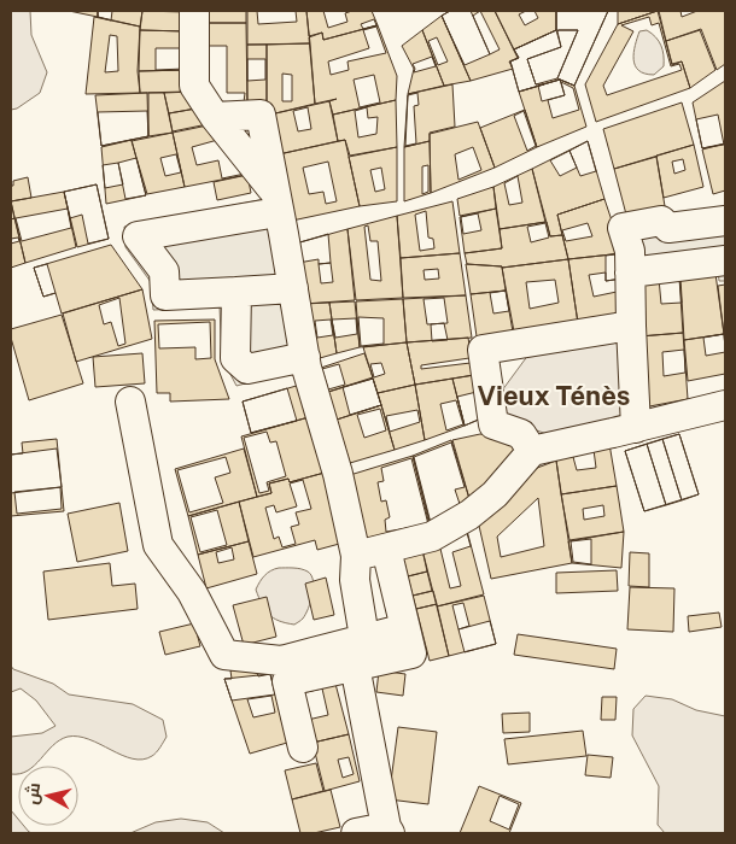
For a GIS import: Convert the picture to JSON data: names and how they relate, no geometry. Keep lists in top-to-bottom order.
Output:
{
  "districts": ["Vieux Ténès"],
  "north": "left"
}
